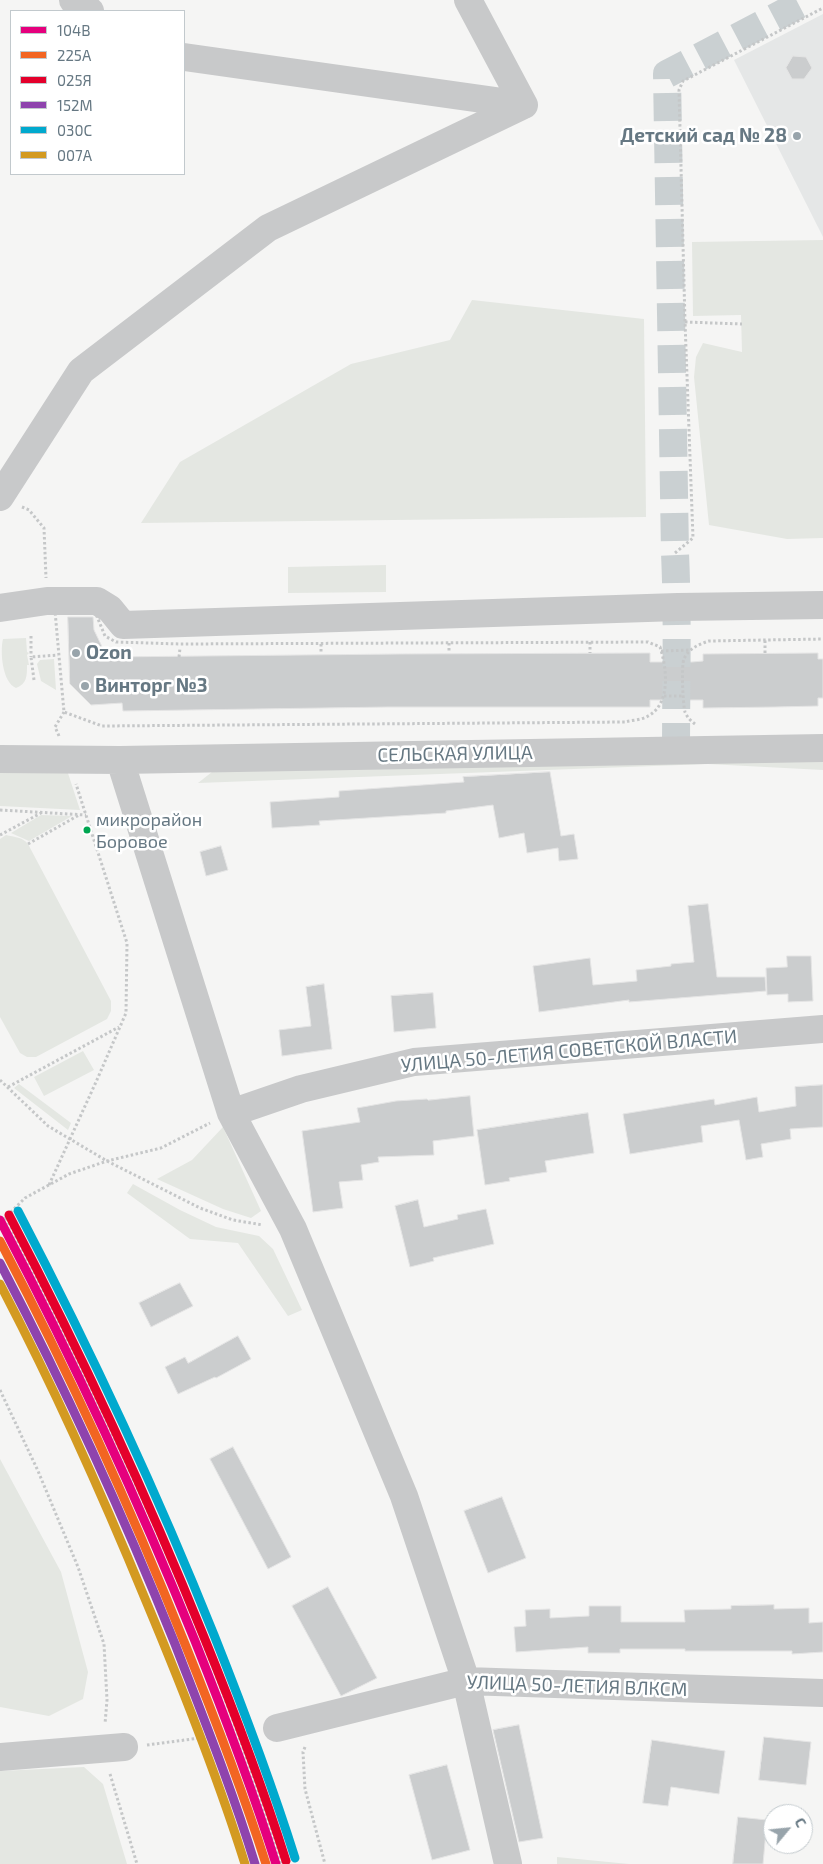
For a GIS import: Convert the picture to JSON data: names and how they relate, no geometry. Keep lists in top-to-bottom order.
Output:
{
  "streets": {
    "street": ["СЕЛЬСКАЯ УЛИЦА", "УЛИЦА 50-ЛЕТИЯ СОВЕТСКОЙ ВЛАСТИ", "УЛИЦА 50-ЛЕТИЯ ВЛКСМ"]
  },
  "places": [
    "Детский сад № 28",
    "Ozon",
    "Винторг №3",
    "микрорайон Боровое"
  ],
  "lines": [
    "transit line 030C",
    "transit line 025Я",
    "transit line 104В",
    "transit line 225А",
    "transit line 152М",
    "transit line 007А"
  ],
  "legend": [
    "104В",
    "225А",
    "025Я",
    "152М",
    "030C",
    "007А"
  ],
  "north": "top right"
}
